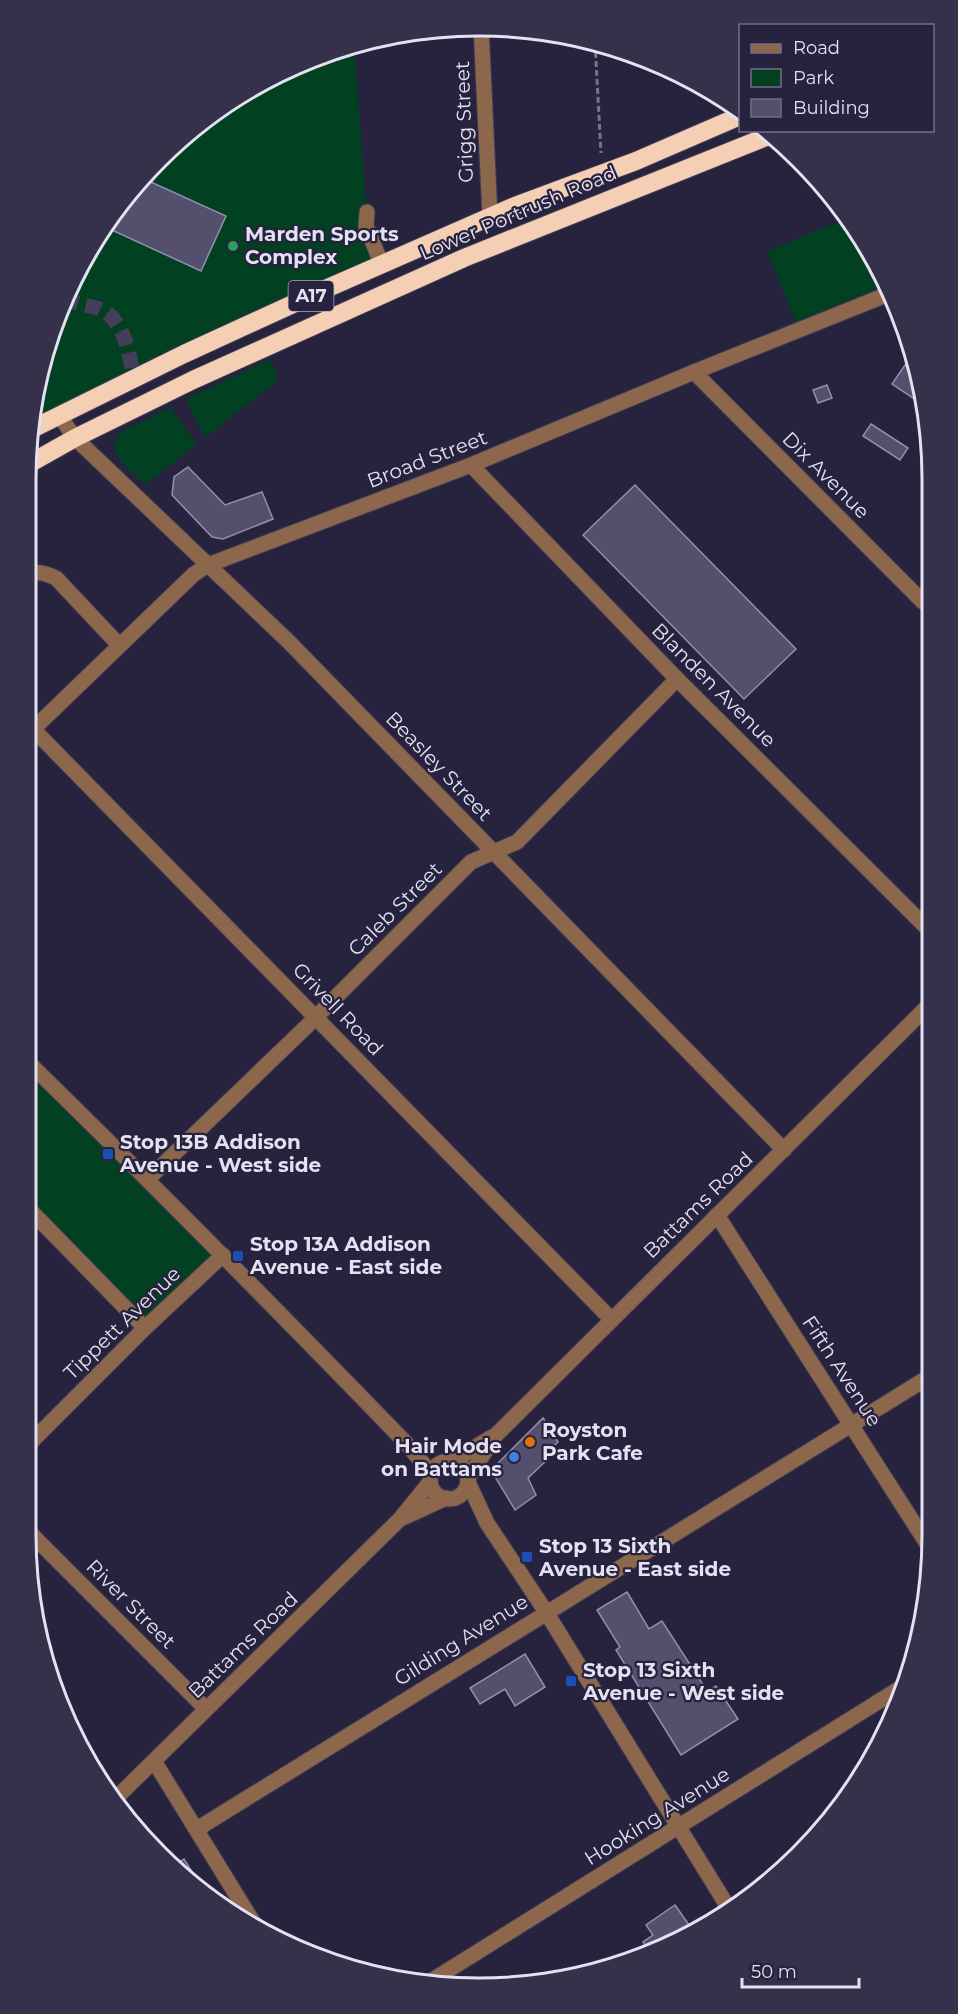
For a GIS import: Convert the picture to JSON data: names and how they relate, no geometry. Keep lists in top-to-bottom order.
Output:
{
  "streets": {
    "highway": ["Lower Portrush Road", "A17"],
    "street": [
      "Grigg Street",
      "Broad Street",
      "Dix Avenue",
      "Blanden Avenue",
      "Beasley Street",
      "Caleb Street",
      "Grivell Road",
      "Battams Road",
      "Tippett Avenue",
      "Fifth Avenue",
      "River Street",
      "Gilding Avenue",
      "Hooking Avenue"
    ]
  },
  "crossings": [
    ["Grigg Street", "Lower Portrush Road"],
    ["Lower Portrush Road", "Beasley Street"],
    ["Broad Street", "Dix Avenue"],
    ["Broad Street", "Blanden Avenue"],
    ["Broad Street", "Beasley Street"],
    ["Blanden Avenue", "Caleb Street"],
    ["Beasley Street", "Caleb Street"],
    ["Beasley Street", "Battams Road"],
    ["Caleb Street", "Grivell Road"],
    ["Grivell Road", "Battams Road"],
    ["Battams Road", "Fifth Avenue"],
    ["Battams Road", "River Street"],
    ["Fifth Avenue", "Gilding Avenue"]
  ],
  "places": {
    "other": ["Marden Sports Complex", "Royston Park Cafe", "Hair Mode on Battams"],
    "transit": [
      "Stop 13B Addison Avenue - West side",
      "Stop 13A Addison Avenue - East side",
      "Stop 13 Sixth Avenue - East side",
      "Stop 13 Sixth Avenue - West side"
    ]
  },
  "legend": ["Road", "Park", "Building"],
  "scale_bar": "50 m"
}
